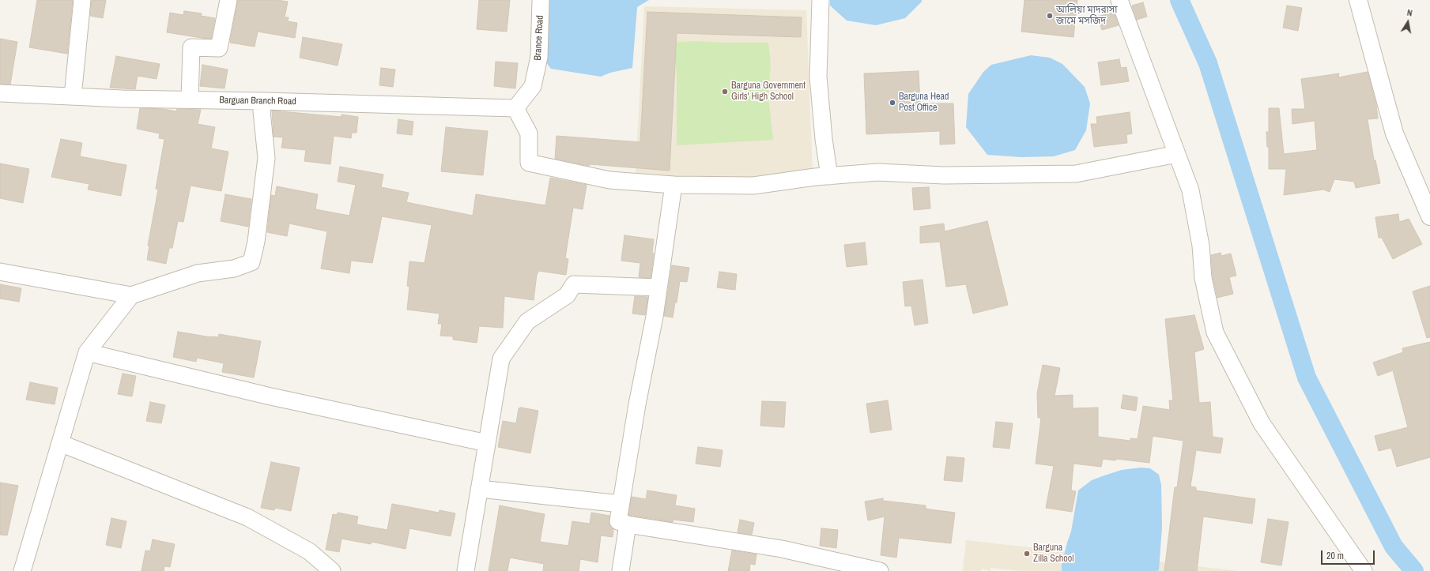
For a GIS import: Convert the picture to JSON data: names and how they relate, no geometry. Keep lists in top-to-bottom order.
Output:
{
  "streets": {
    "street": ["Brance Road", "Barguan Branch Road"]
  },
  "crossings": [
    ["Brance Road", "Barguan Branch Road"]
  ],
  "places": [
    "আলিয়া মাদরাসা জামে মসজিদ",
    "Barguna Government Girls' High School",
    "Barguna Head Post Office",
    "Barguna Zilla School"
  ],
  "scale_bar": "20 m",
  "north": "top"
}
